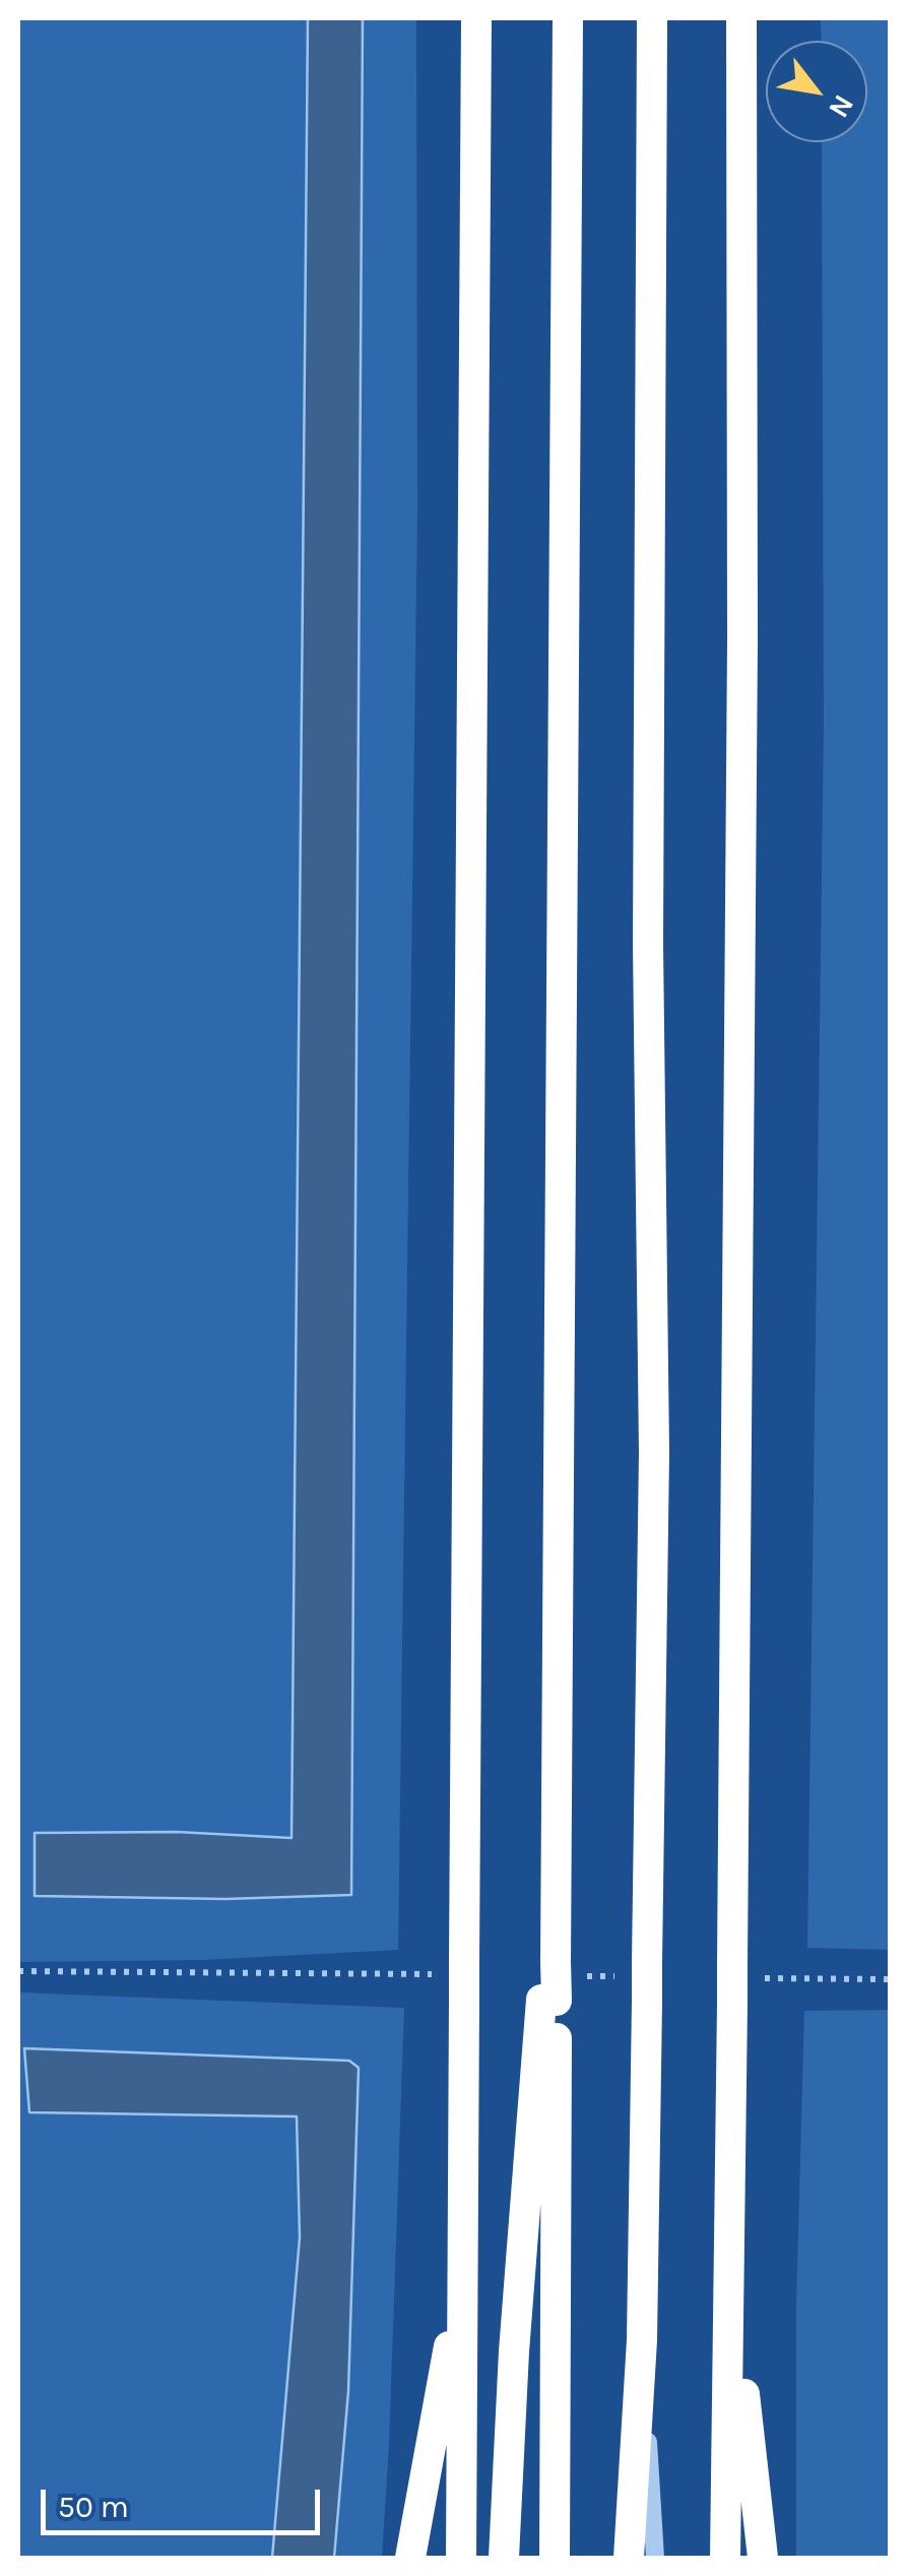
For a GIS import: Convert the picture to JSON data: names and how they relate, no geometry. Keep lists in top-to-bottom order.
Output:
{
  "scale_bar": "50 m",
  "north": "bottom right"
}
